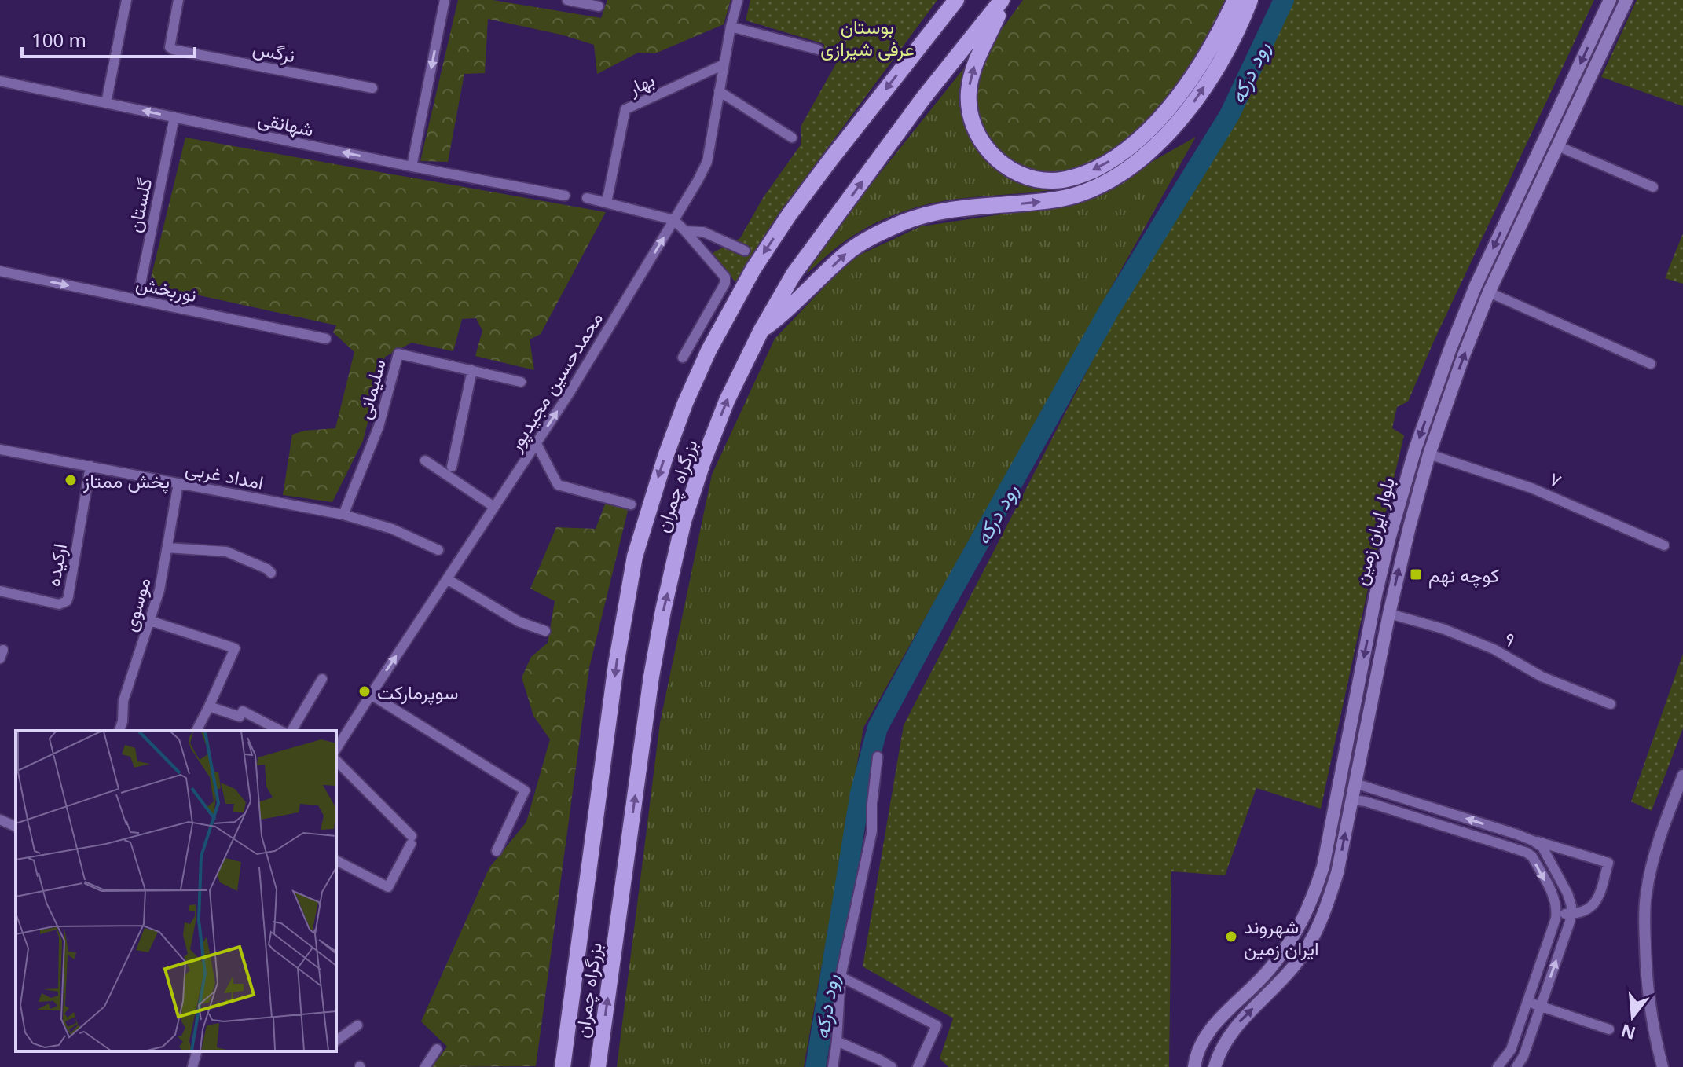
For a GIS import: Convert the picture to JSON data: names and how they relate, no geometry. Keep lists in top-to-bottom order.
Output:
{
  "streets": {
    "highway": ["بزرگراه چمران"],
    "main road": ["بلوار ایران زمین"],
    "street": [
      "نرگس",
      "بهار",
      "شهانقی",
      "گلستان",
      "نوربخش",
      "محمدحسین مجیدپور",
      "سلیمانی",
      "امداد غربی",
      "۷",
      "ارکیده",
      "موسوی",
      "۹"
    ]
  },
  "crossings": [
    ["بهار", "محمدحسین مجیدپور"],
    ["شهانقی", "گلستان"],
    ["گلستان", "نوربخش"],
    ["سلیمانی", "امداد غربی"],
    ["امداد غربی", "ارکیده"],
    ["امداد غربی", "موسوی"],
    ["۷", "بلوار ایران زمین"],
    ["بلوار ایران زمین", "۹"]
  ],
  "one_way": ["شهانقی", "نوربخش", "محمدحسین مجیدپور"],
  "water": ["رود درکه"],
  "parks": ["بوستان عرفی شیرازی"],
  "places": {
    "other": ["پخش ممتاز", "سوپرمارکت", "شهروند ایران زمین"],
    "transit": ["کوچه نهم"]
  },
  "scale_bar": "100 m",
  "north": "bottom"
}
